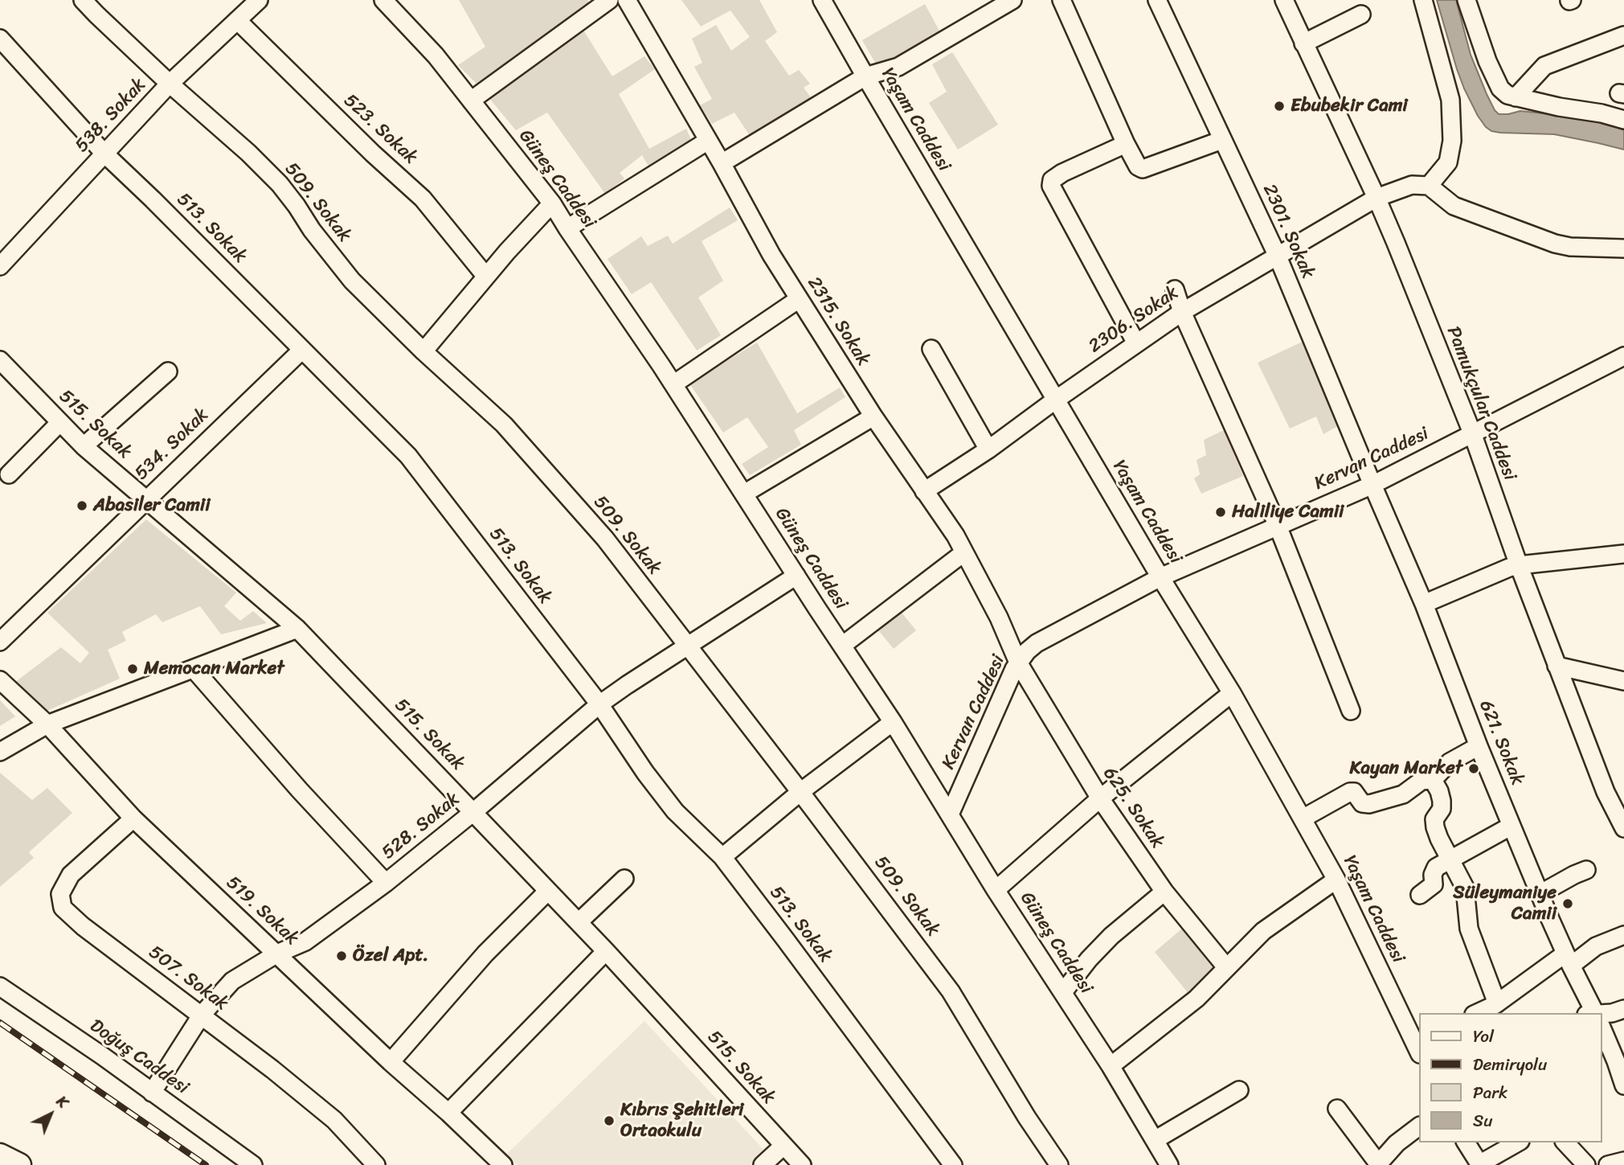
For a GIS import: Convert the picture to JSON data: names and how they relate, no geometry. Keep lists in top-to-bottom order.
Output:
{
  "streets": {
    "street": [
      "538. Sokak",
      "Yaşam Caddesi",
      "523. Sokak",
      "Güneş Caddesi",
      "509. Sokak",
      "513. Sokak",
      "2301. Sokak",
      "2306. Sokak",
      "2315. Sokak",
      "Pamukçular Caddesi",
      "515. Sokak",
      "534. Sokak",
      "Kervan Caddesi",
      "621. Sokak",
      "625. Sokak",
      "528. Sokak",
      "519. Sokak",
      "507. Sokak",
      "Doğuş Caddesi"
    ]
  },
  "crossings": [
    ["538. Sokak", "523. Sokak"],
    ["538. Sokak", "509. Sokak"],
    ["538. Sokak", "513. Sokak"],
    ["Yaşam Caddesi", "2306. Sokak"],
    ["Yaşam Caddesi", "Kervan Caddesi"],
    ["Güneş Caddesi", "Kervan Caddesi"],
    ["Güneş Caddesi", "528. Sokak"],
    ["509. Sokak", "528. Sokak"],
    ["513. Sokak", "534. Sokak"],
    ["513. Sokak", "528. Sokak"],
    ["2301. Sokak", "2306. Sokak"],
    ["2301. Sokak", "Kervan Caddesi"],
    ["2301. Sokak", "621. Sokak"],
    ["2306. Sokak", "2315. Sokak"],
    ["2306. Sokak", "Pamukçular Caddesi"],
    ["2315. Sokak", "Kervan Caddesi"],
    ["2315. Sokak", "625. Sokak"],
    ["Pamukçular Caddesi", "Kervan Caddesi"],
    ["515. Sokak", "534. Sokak"],
    ["515. Sokak", "528. Sokak"],
    ["Kervan Caddesi", "621. Sokak"],
    ["Kervan Caddesi", "625. Sokak"],
    ["528. Sokak", "519. Sokak"],
    ["528. Sokak", "507. Sokak"],
    ["528. Sokak", "Doğuş Caddesi"],
    ["519. Sokak", "507. Sokak"]
  ],
  "places": [
    "Ebubekir Cami",
    "Abasiler Camii",
    "Haliliye Camii",
    "Memocan Market",
    "Kayan Market",
    "Süleymaniye Camii",
    "Özel Apt.",
    "Kıbrıs Şehitleri Ortaokulu"
  ],
  "legend": [
    "Yol",
    "Demiryolu",
    "Park",
    "Su"
  ],
  "north": "top right"
}
